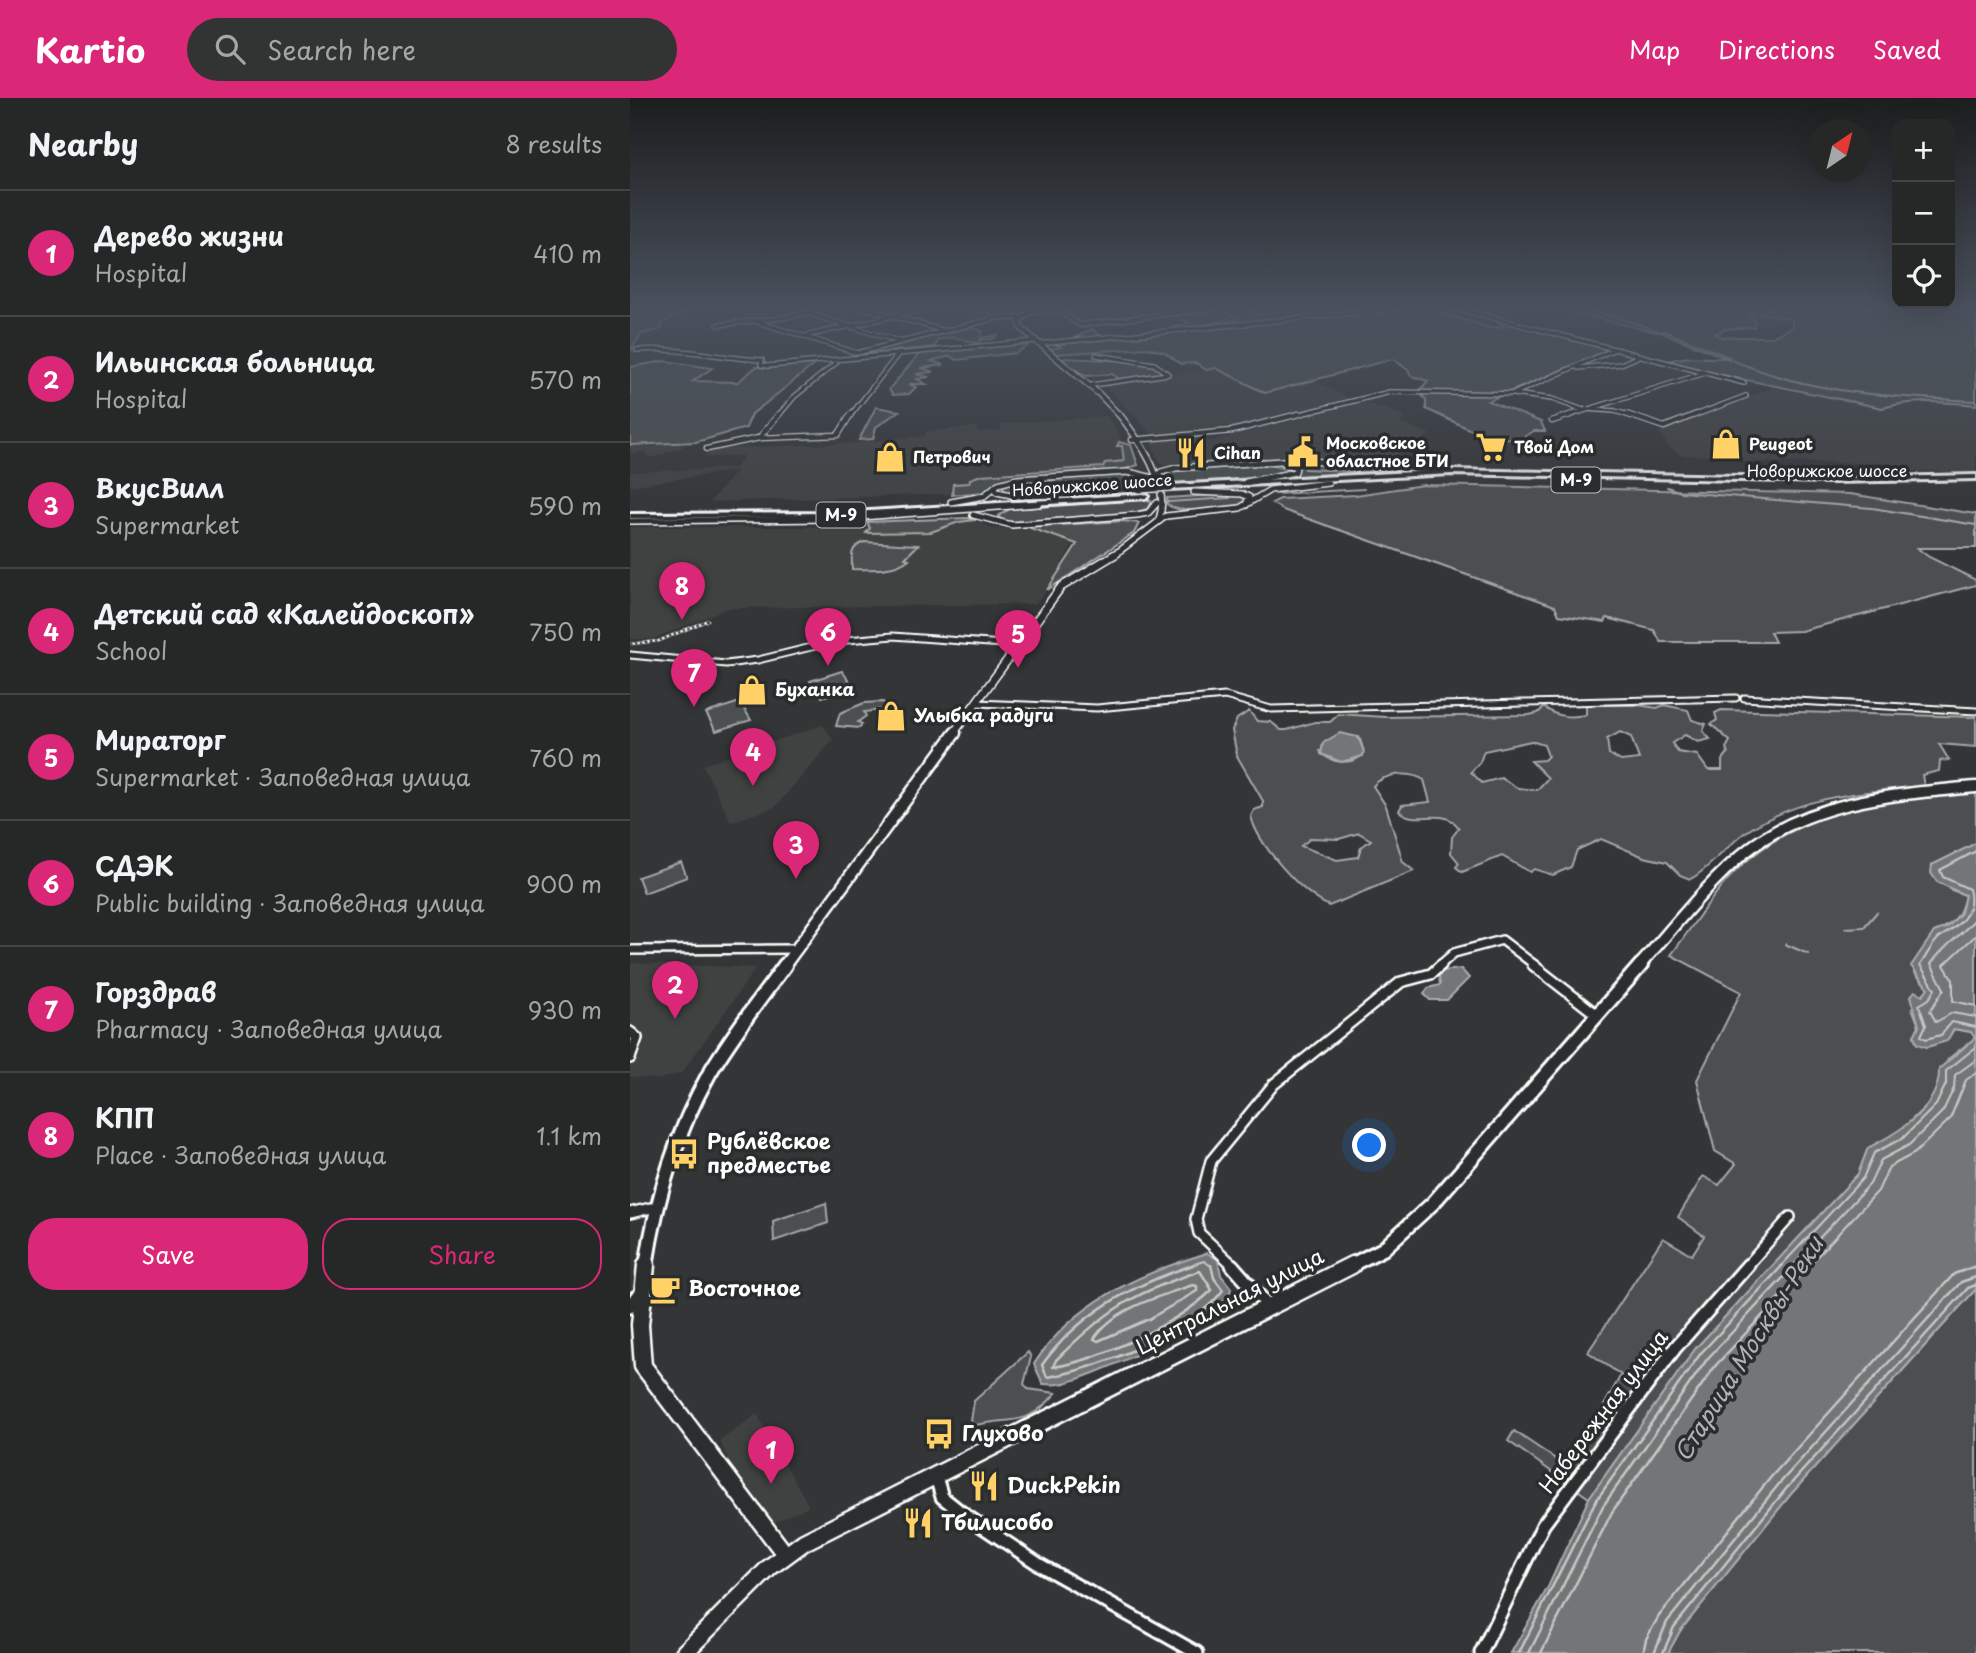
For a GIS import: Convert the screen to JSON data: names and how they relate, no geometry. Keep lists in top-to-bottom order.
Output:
{
  "streets": {
    "highway": ["Новорижское шоссе", "М-9"],
    "street": ["Центральная улица", "Набережная улица"]
  },
  "crossings": [
    ["Новорижское шоссе", "М-9"]
  ],
  "water": ["Старица Москвы-Реки"],
  "places": {
    "shop": [
      "Peugeot",
      "Петрович",
      "Буханка",
      "Улыбка радуги"
    ],
    "supermarket": ["Твой Дом"],
    "public building": ["Московское областное БТИ"],
    "restaurant": ["Cihan", "DuckPekin", "Тбилисобо"],
    "bus stop": ["Рублёвское предместье", "Глухово"],
    "cafe": ["Восточное"]
  },
  "north": "top right",
  "page": {
    "header": "Kartio",
    "search": "Search here",
    "nav": ["Map", "Directions", "Saved"],
    "heading": ["Nearby", "8 results"],
    "map_buttons": ["+", "−"],
    "list": [
      {
        "mark": "1",
        "name": "Дерево жизни",
        "note": "Hospital",
        "value": "410 m"
      },
      {
        "mark": "2",
        "name": "Ильинская больница",
        "note": "Hospital",
        "value": "570 m"
      },
      {
        "mark": "3",
        "name": "ВкусВилл",
        "note": "Supermarket",
        "value": "590 m"
      },
      {
        "mark": "4",
        "name": "Детский сад «Калейдоскоп»",
        "note": "School",
        "value": "750 m"
      },
      {
        "mark": "5",
        "name": "Мираторг",
        "note": "Supermarket · Заповедная улица",
        "value": "760 m"
      },
      {
        "mark": "6",
        "name": "СДЭК",
        "note": "Public building · Заповедная улица",
        "value": "900 m"
      },
      {
        "mark": "7",
        "name": "Горздрав",
        "note": "Pharmacy · Заповедная улица",
        "value": "930 m"
      },
      {
        "mark": "8",
        "name": "КПП",
        "note": "Place · Заповедная улица",
        "value": "1.1 km"
      }
    ],
    "pins": [
      "8",
      "6",
      "5",
      "7",
      "4",
      "3",
      "2",
      "1"
    ],
    "buttons": ["Save", "Share"]
  }
}
